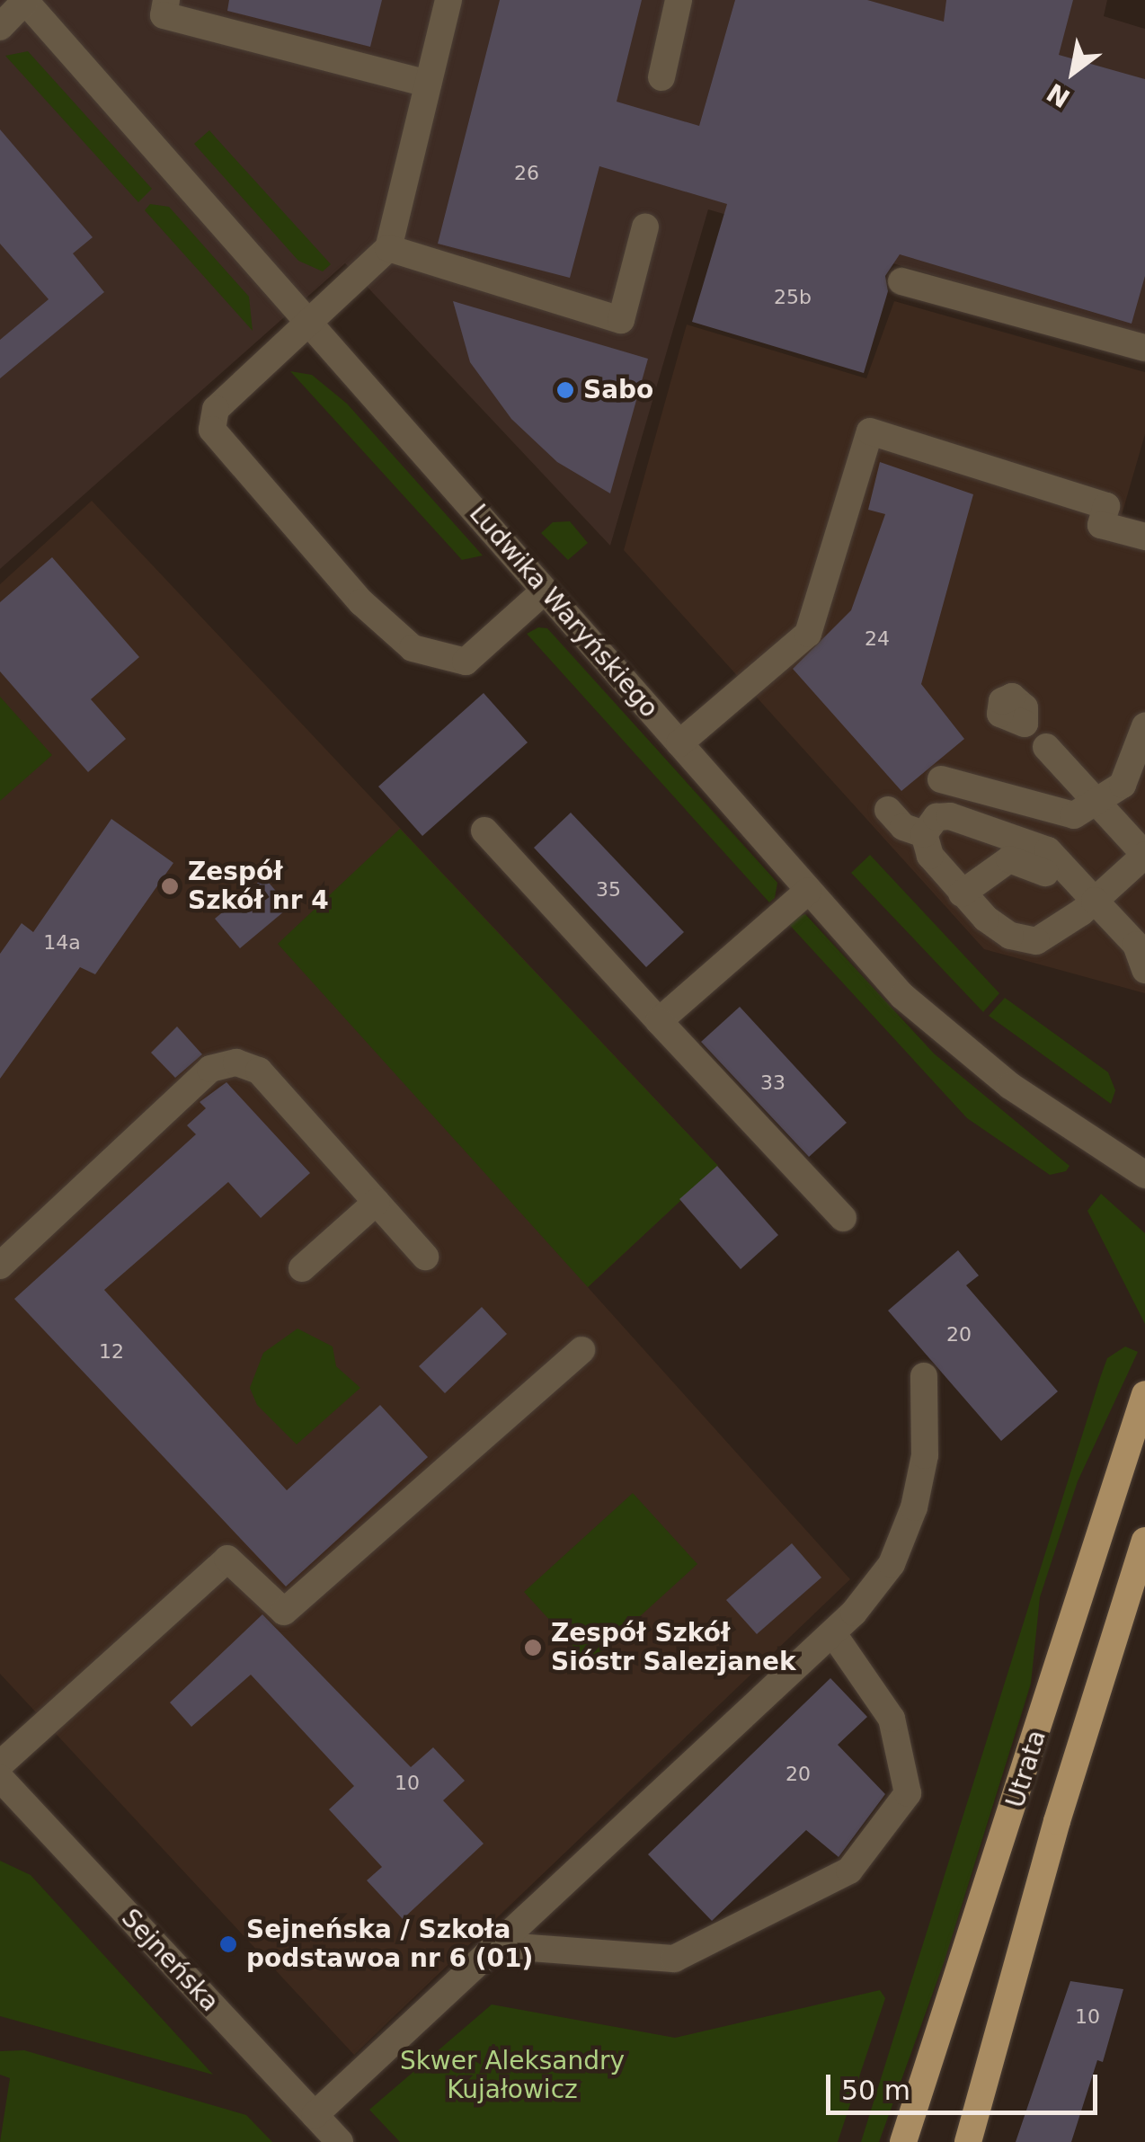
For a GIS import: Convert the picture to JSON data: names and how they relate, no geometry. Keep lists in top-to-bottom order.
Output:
{
  "streets": {
    "main road": ["Utrata"],
    "street": ["Ludwika Waryńskiego", "Sejneńska"]
  },
  "parks": ["Skwer Aleksandry Kujałowicz"],
  "places": [
    "Sabo",
    "Zespół Szkół nr 4",
    "Zespół Szkół Sióstr Salezjanek",
    "Sejneńska / Szkoła podstawoa nr 6 (01)"
  ],
  "house_numbers": [
    "26",
    "25b",
    "24",
    "35",
    "14a",
    "33",
    "20",
    "12",
    "20",
    "10",
    "10"
  ],
  "scale_bar": "50 m",
  "north": "bottom left"
}
